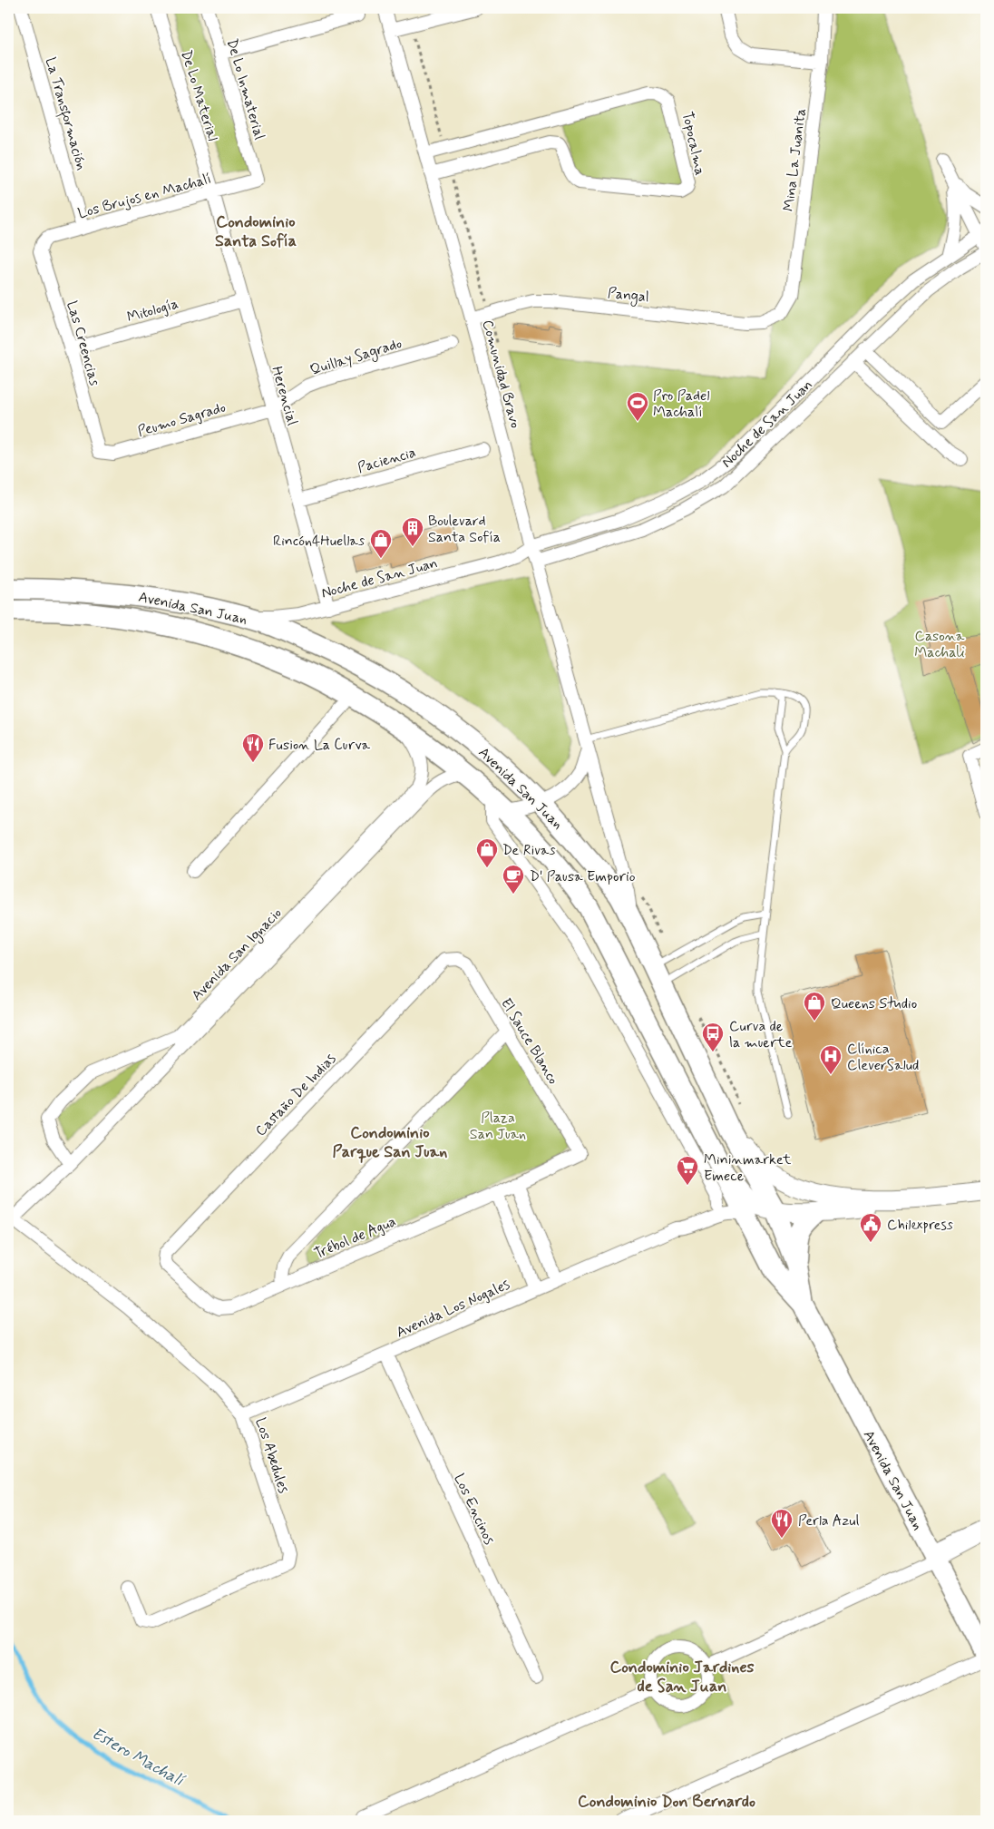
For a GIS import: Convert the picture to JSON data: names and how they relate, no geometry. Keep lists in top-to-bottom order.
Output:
{
  "streets": {
    "main road": ["Avenida San Juan"],
    "street": [
      "De Lo Inmaterial",
      "De Lo Material",
      "La Transformación",
      "Topocalma",
      "Mina La Juanita",
      "Los Brujos en Machalí",
      "Pangal",
      "Mitología",
      "Las Creencias",
      "Quillay Sagrado",
      "Comunidad Bravo",
      "Herencial",
      "Peumo Sagrado",
      "Noche de San Juan",
      "Paciencia",
      "Avenida San Ignacio",
      "El Sauce Blanco",
      "Castaño De Indias",
      "Trébol de Agua",
      "Avenida Los Nogales",
      "Los Abedules",
      "Los Encinos"
    ]
  },
  "crossings": [
    ["De Lo Inmaterial", "Los Brujos en Machalí"],
    ["De Lo Material", "Los Brujos en Machalí"],
    ["De Lo Material", "Herencial"],
    ["La Transformación", "Los Brujos en Machalí"],
    ["Topocalma", "Comunidad Bravo"],
    ["Mina La Juanita", "Pangal"],
    ["Los Brujos en Machalí", "Las Creencias"],
    ["Los Brujos en Machalí", "Herencial"],
    ["Pangal", "Comunidad Bravo"],
    ["Mitología", "Las Creencias"],
    ["Mitología", "Herencial"],
    ["Las Creencias", "Peumo Sagrado"],
    ["Quillay Sagrado", "Herencial"],
    ["Quillay Sagrado", "Peumo Sagrado"],
    ["Comunidad Bravo", "Noche de San Juan"],
    ["Comunidad Bravo", "Avenida San Juan"],
    ["Herencial", "Peumo Sagrado"],
    ["Herencial", "Noche de San Juan"],
    ["Herencial", "Paciencia"],
    ["Noche de San Juan", "Avenida San Juan"],
    ["Avenida San Juan", "Avenida San Ignacio"],
    ["Avenida San Juan", "Avenida Los Nogales"],
    ["Avenida San Ignacio", "Los Abedules"],
    ["El Sauce Blanco", "Castaño De Indias"],
    ["El Sauce Blanco", "Trébol de Agua"],
    ["Castaño De Indias", "Trébol de Agua"],
    ["Avenida Los Nogales", "Los Abedules"],
    ["Avenida Los Nogales", "Los Encinos"]
  ],
  "districts": [
    "Condominio Santa Sofía",
    "Condominio Parque San Juan",
    "Condominio Jardines de San Juan",
    "Condominio Don Bernardo"
  ],
  "water": ["Estero Machalí"],
  "parks": ["Casona Machali", "Plaza San Juan"],
  "places": {
    "sports": ["Pro Padel Machalí"],
    "building": ["Boulevard Santa Sofía"],
    "shop": ["Rincón4Huellas", "De Rivas", "Queens Studio"],
    "restaurant": ["Fusion La Curva", "Perla Azul"],
    "cafe": ["D' Pausa Emporio"],
    "bus stop": ["Curva de la muerte"],
    "hospital": ["Clínica CleverSalud"],
    "supermarket": ["Mininmarket Emece"],
    "public building": ["Chilexpress"]
  }
}
